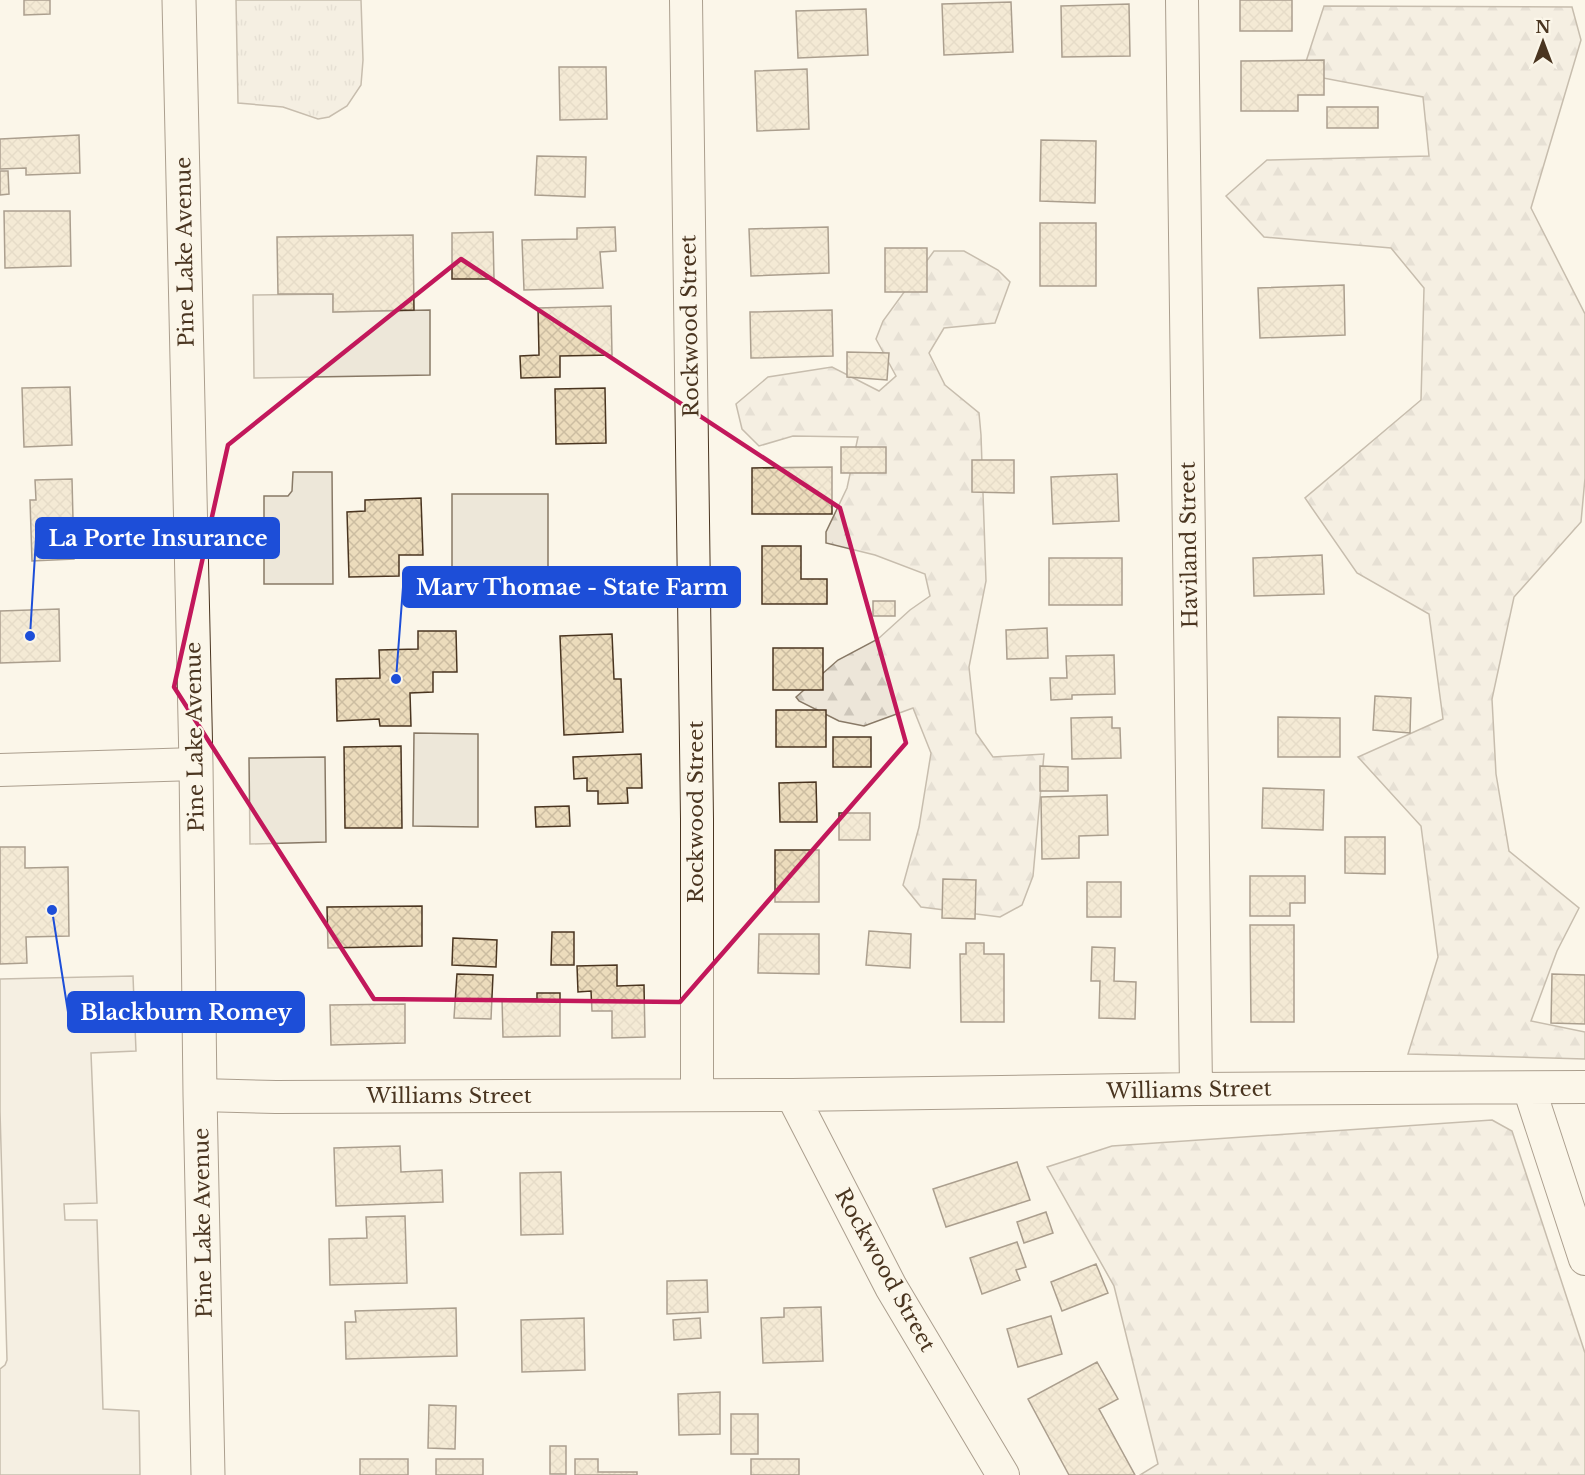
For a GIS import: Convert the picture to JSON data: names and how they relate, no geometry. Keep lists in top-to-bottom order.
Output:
{
  "streets": {
    "main road": ["Pine Lake Avenue"],
    "street": ["Rockwood Street", "Haviland Street", "Williams Street"]
  },
  "crossings": [
    ["Pine Lake Avenue", "Williams Street"],
    ["Rockwood Street", "Williams Street"],
    ["Haviland Street", "Williams Street"]
  ],
  "places": ["La Porte Insurance", "Marv Thomae - State Farm", "Blackburn Romey"],
  "north": "top"
}
